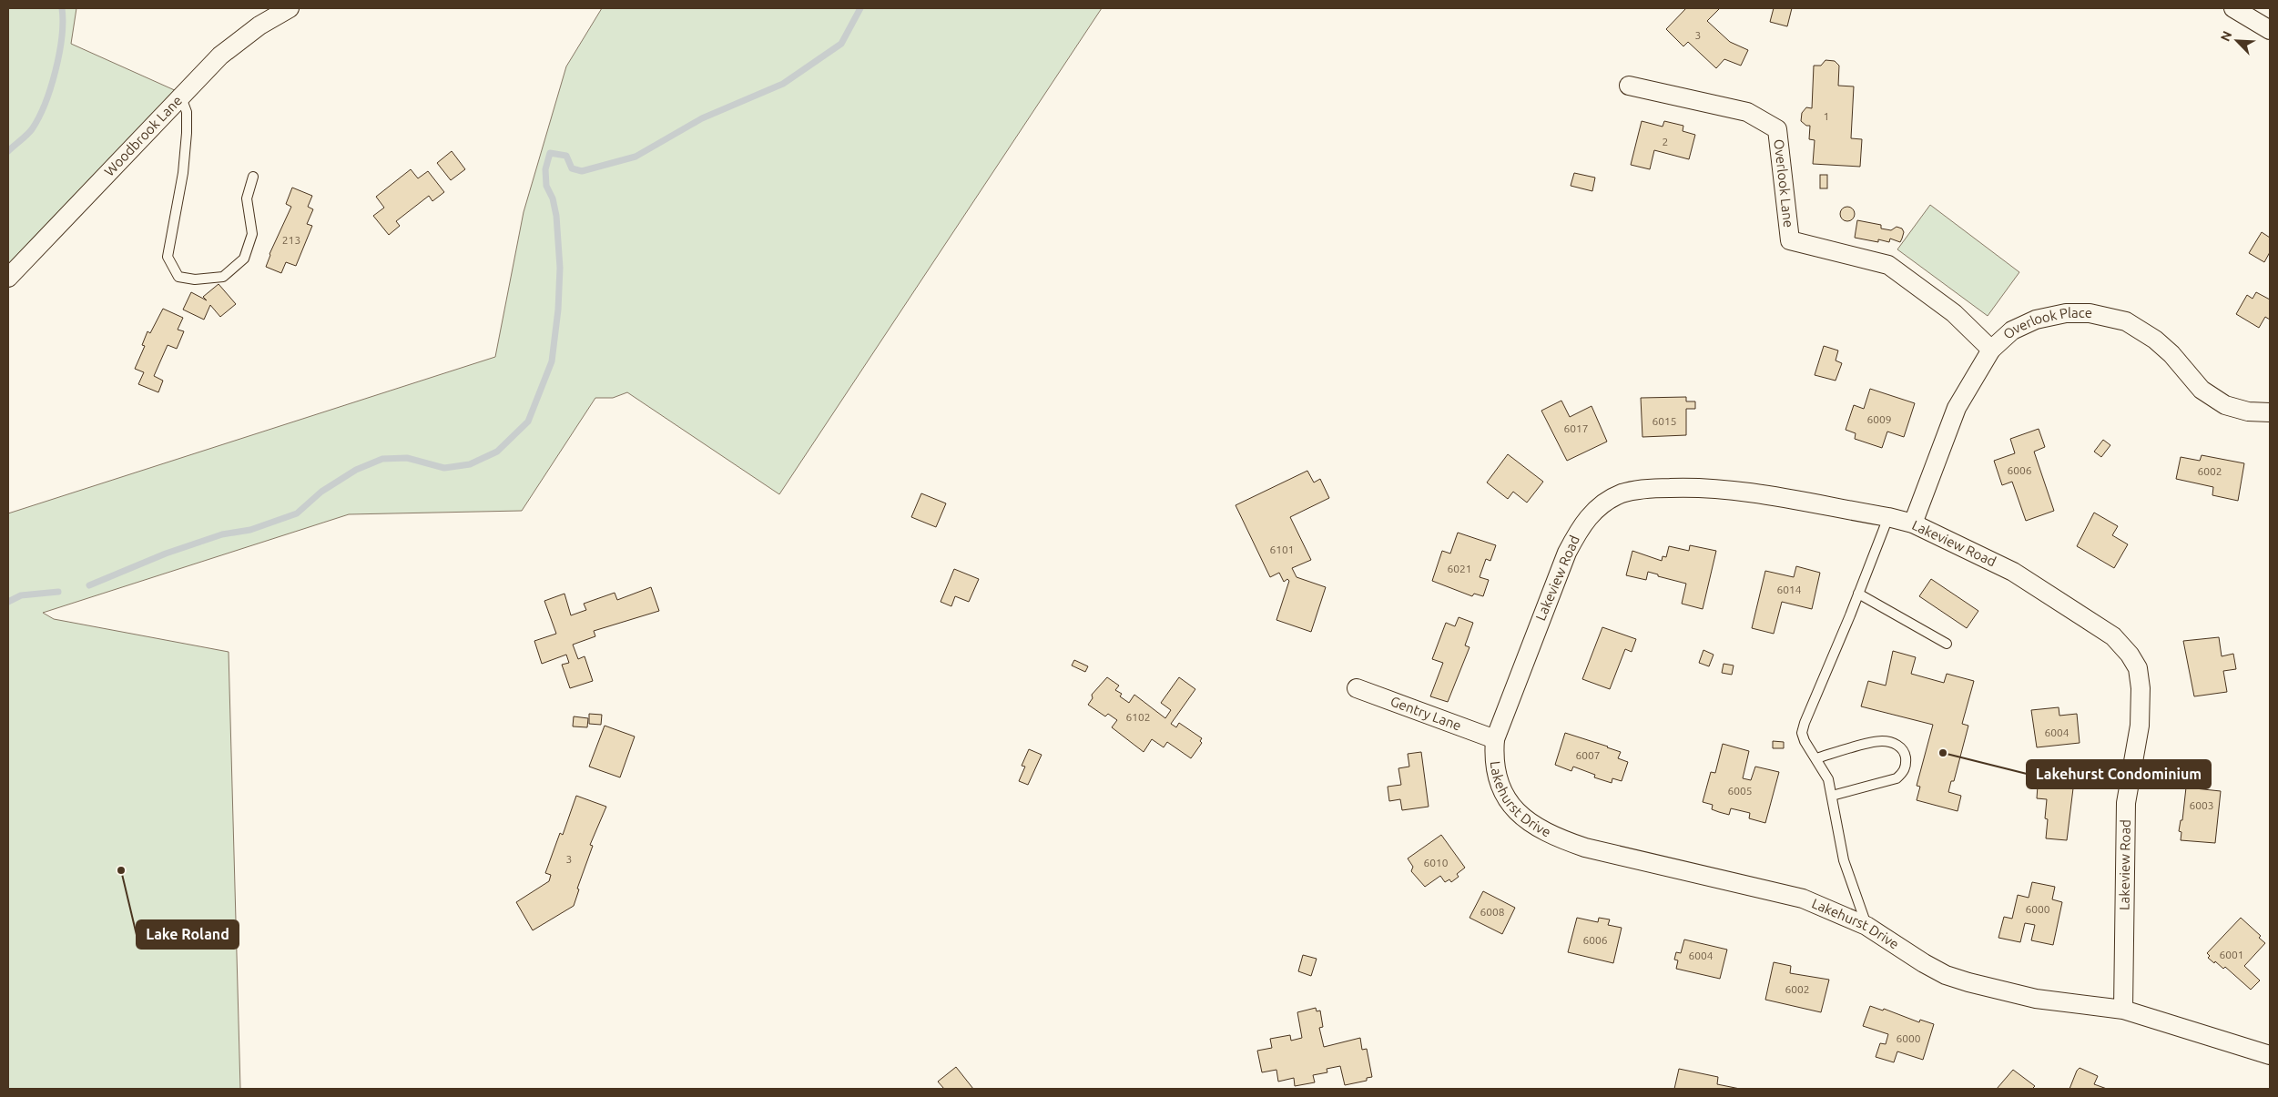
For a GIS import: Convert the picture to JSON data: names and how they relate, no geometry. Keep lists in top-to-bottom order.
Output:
{
  "streets": {
    "street": [
      "Woodbrook Lane",
      "Overlook Lane",
      "Overlook Place",
      "Lakeview Road",
      "Gentry Lane",
      "Lakehurst Drive"
    ]
  },
  "crossings": [
    ["Overlook Lane", "Overlook Place"],
    ["Overlook Place", "Lakeview Road"],
    ["Lakeview Road", "Gentry Lane"],
    ["Lakeview Road", "Lakehurst Drive"],
    ["Gentry Lane", "Lakehurst Drive"]
  ],
  "places": ["Lakehurst Condominium", "Lake Roland"],
  "house_numbers": [
    "3",
    "1",
    "2",
    "213",
    "6009",
    "6015",
    "6017",
    "6006",
    "6002",
    "6101",
    "6021",
    "6014",
    "6102",
    "6004",
    "6007",
    "6005",
    "6003",
    "3",
    "6010",
    "6000",
    "6008",
    "6006",
    "6001",
    "6004",
    "6002",
    "6000"
  ],
  "north": "top left"
}
